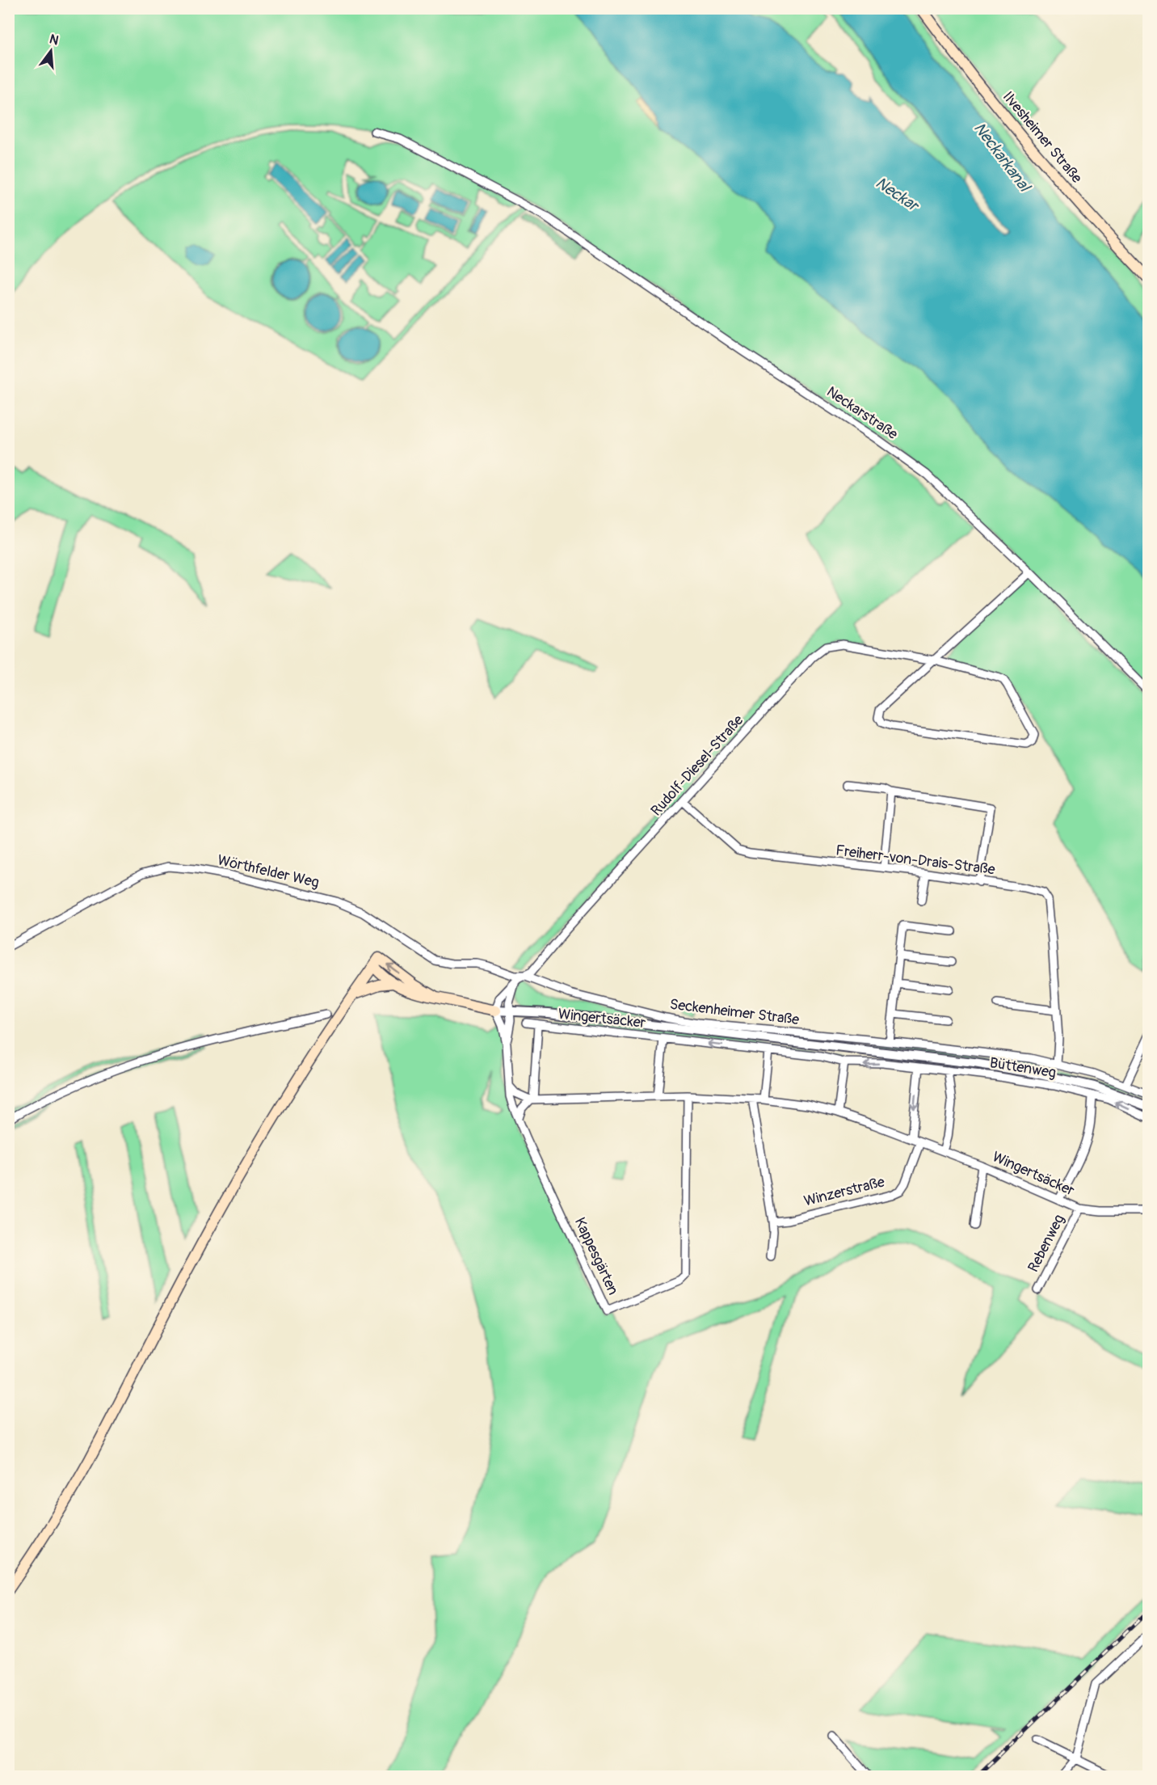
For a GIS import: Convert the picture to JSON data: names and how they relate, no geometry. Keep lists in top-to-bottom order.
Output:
{
  "streets": {
    "main road": ["Ilvesheimer Straße"],
    "street": [
      "Neckarstraße",
      "Rudolf-Diesel-Straße",
      "Freiherr-von-Drais-Straße",
      "Wörthfelder Weg",
      "Seckenheimer Straße",
      "Wingertsäcker",
      "Büttenweg",
      "Winzerstraße",
      "Rebenweg",
      "Kappesgärten"
    ]
  },
  "crossings": [
    ["Rudolf-Diesel-Straße", "Freiherr-von-Drais-Straße"],
    ["Rudolf-Diesel-Straße", "Wörthfelder Weg"],
    ["Rudolf-Diesel-Straße", "Seckenheimer Straße"],
    ["Rudolf-Diesel-Straße", "Kappesgärten"],
    ["Freiherr-von-Drais-Straße", "Seckenheimer Straße"],
    ["Wörthfelder Weg", "Seckenheimer Straße"],
    ["Wingertsäcker", "Büttenweg"],
    ["Wingertsäcker", "Winzerstraße"],
    ["Wingertsäcker", "Rebenweg"],
    ["Wingertsäcker", "Kappesgärten"]
  ],
  "water": ["Neckarkanal", "Neckar"],
  "north": "top"
}
